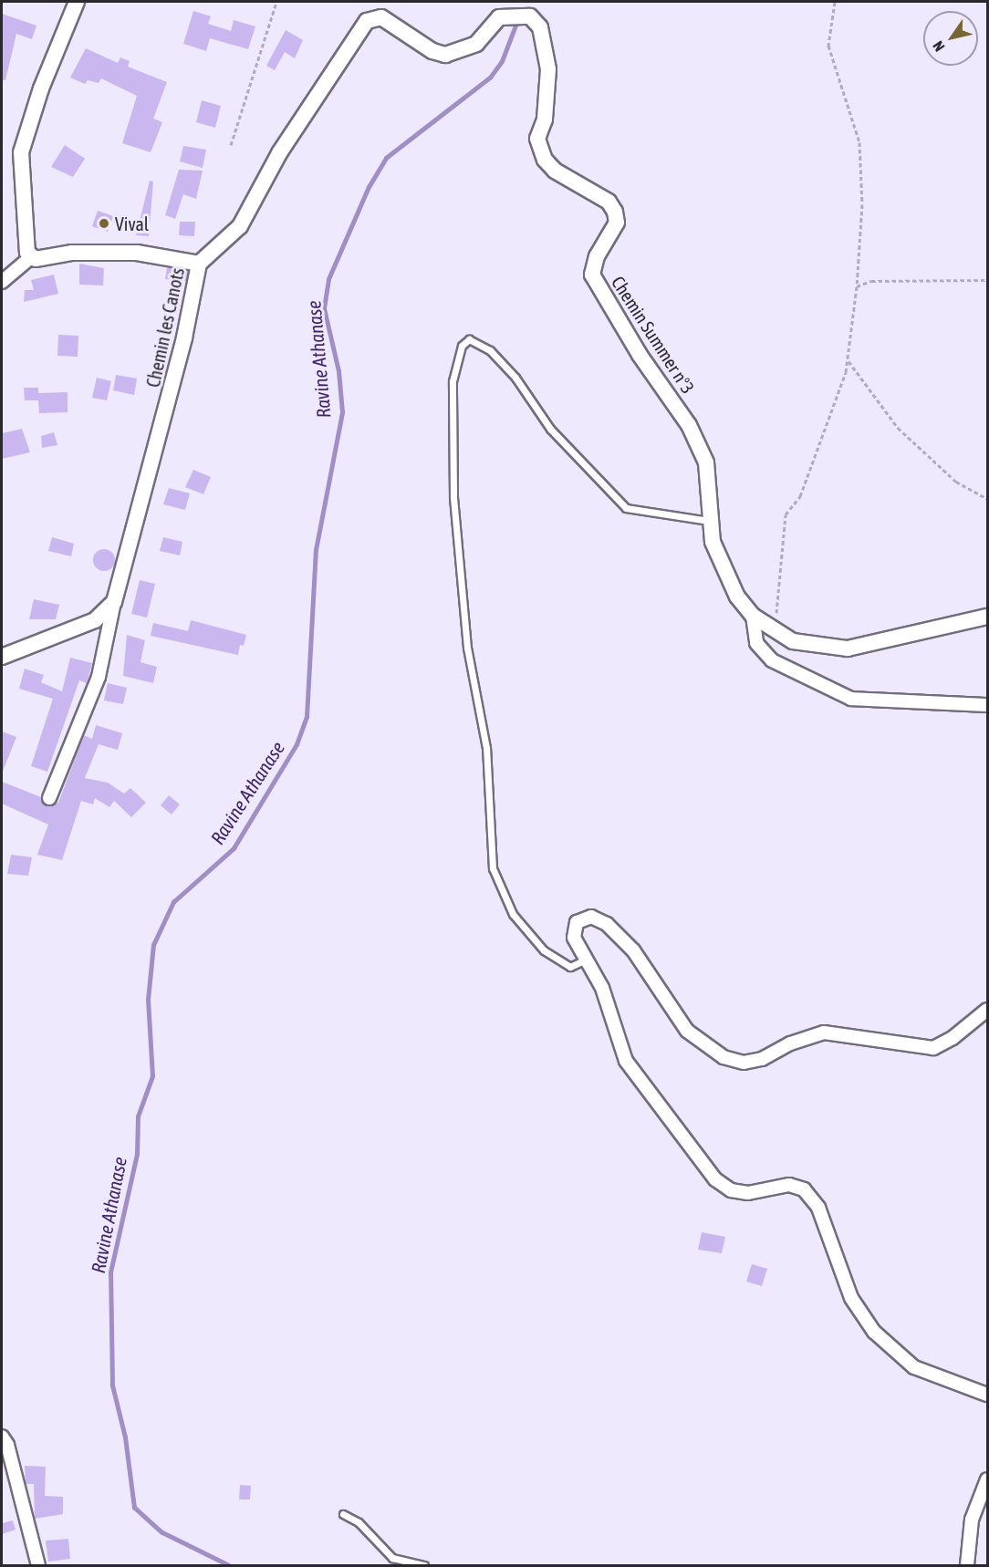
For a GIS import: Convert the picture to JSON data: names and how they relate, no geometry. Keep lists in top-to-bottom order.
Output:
{
  "streets": {
    "street": ["Chemin les Canots", "Chemin Summer n°3"]
  },
  "crossings": [
    ["Chemin les Canots", "Chemin Summer n°3"]
  ],
  "water": ["Ravine Athanase"],
  "places": ["Vival"],
  "north": "bottom left"
}
